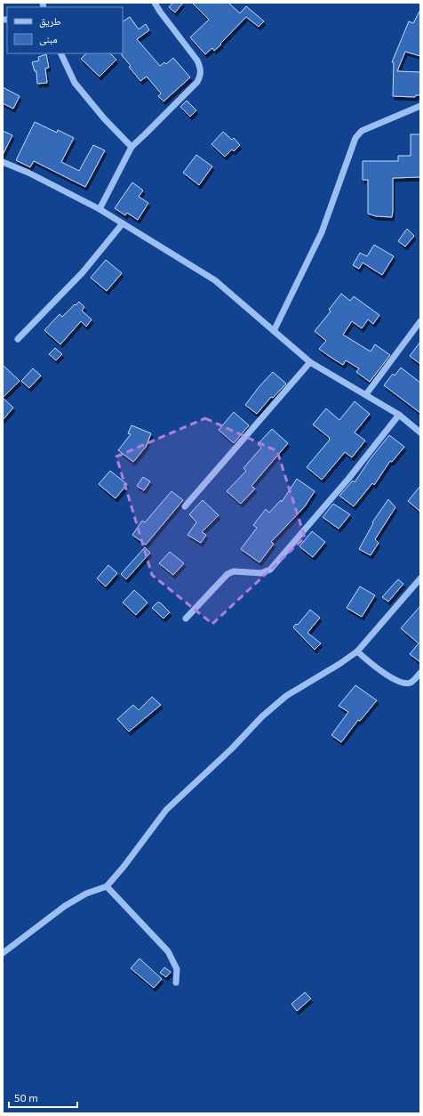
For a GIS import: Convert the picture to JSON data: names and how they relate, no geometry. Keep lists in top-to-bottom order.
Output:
{
  "legend": ["طريق", "مبنى"],
  "scale_bar": "50 m"
}
